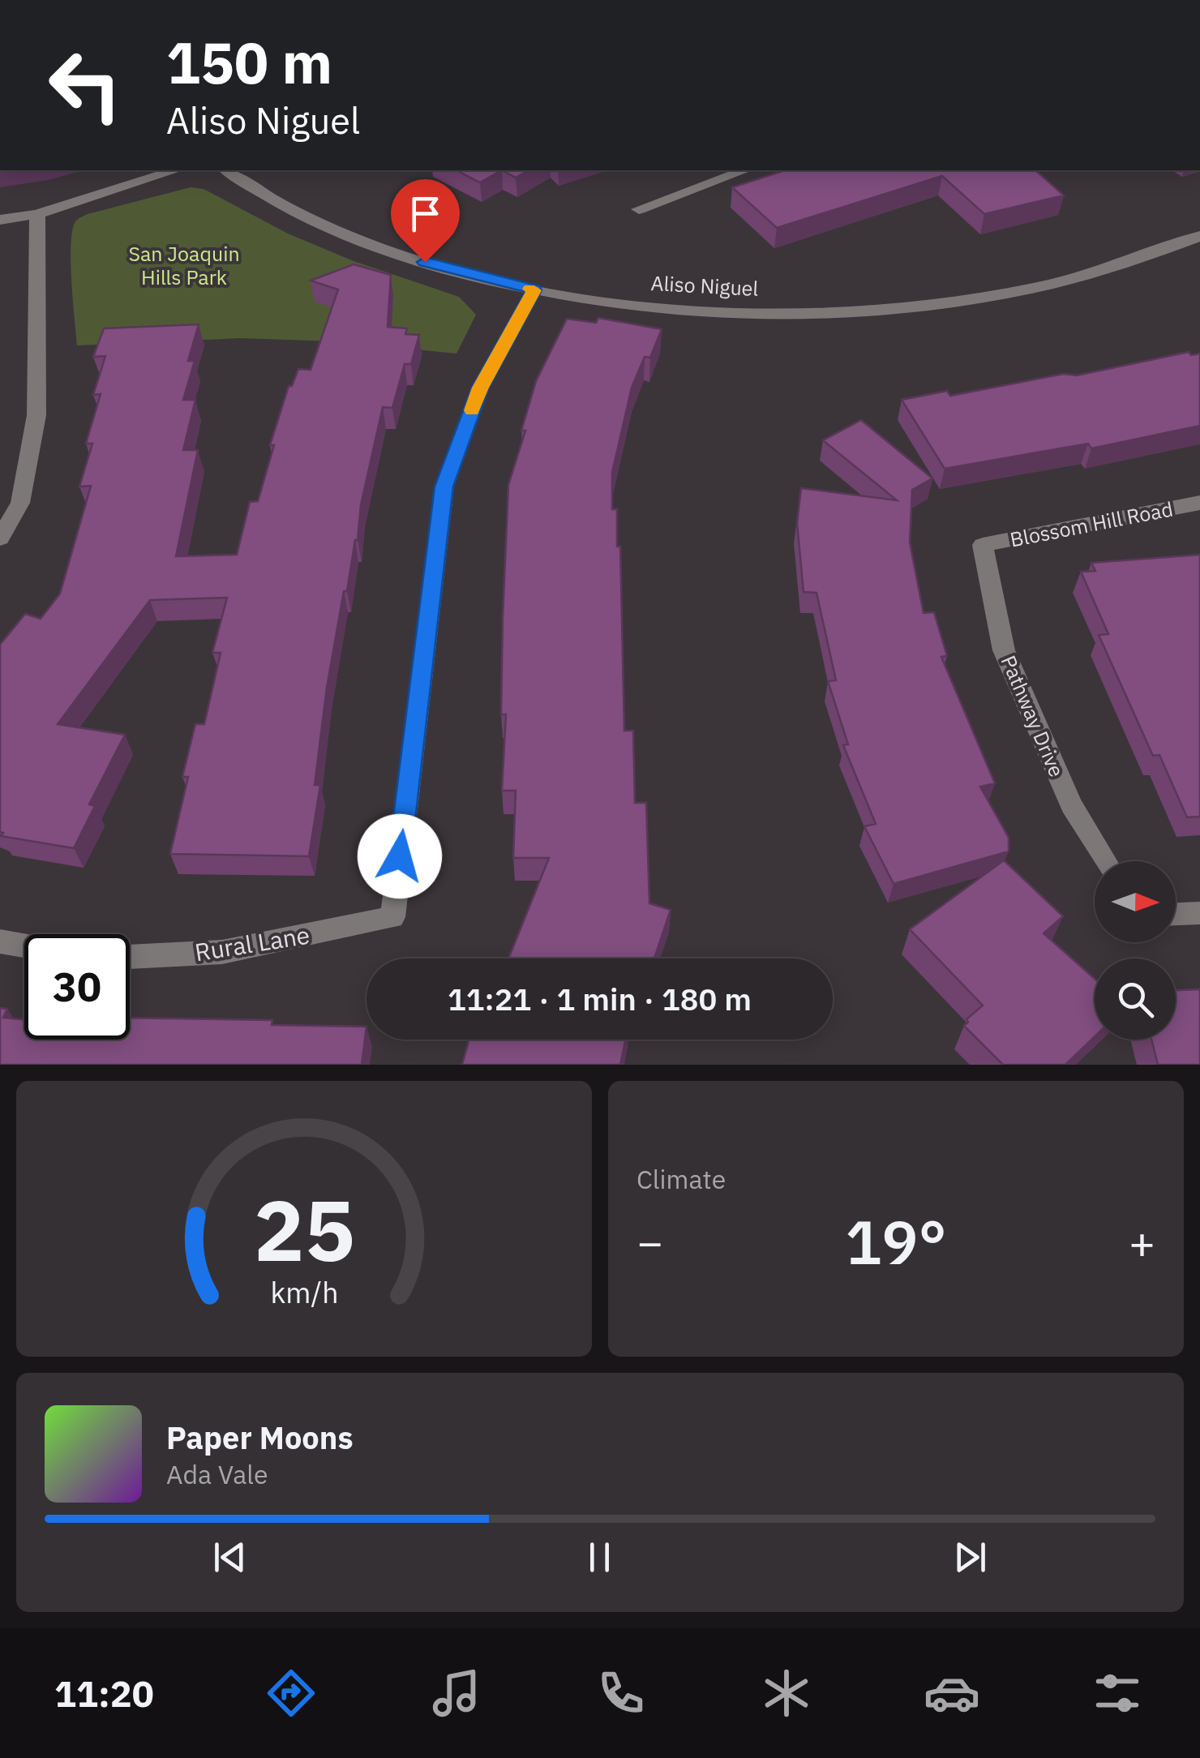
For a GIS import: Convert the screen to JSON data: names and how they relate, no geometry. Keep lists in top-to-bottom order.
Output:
{
  "streets": {
    "street": [
      "Aliso Niguel",
      "Blossom Hill Road",
      "Pathway Drive",
      "Rural Lane"
    ]
  },
  "crossings": [
    ["Aliso Niguel", "Rural Lane"],
    ["Blossom Hill Road", "Pathway Drive"]
  ],
  "parks": ["San Joaquin Hills Park"],
  "north": "right",
  "page": {
    "turn": ["150 m", "Aliso Niguel"],
    "limit": "30",
    "trip": "11:21 · 1 min · 180 m",
    "tile": "Climate",
    "heat": ["−", "19°", "+"],
    "song": ["Paper Moons", "Ada Vale"],
    "tabs": "11:20",
    "gauge": ["25", "km/h"]
  }
}
